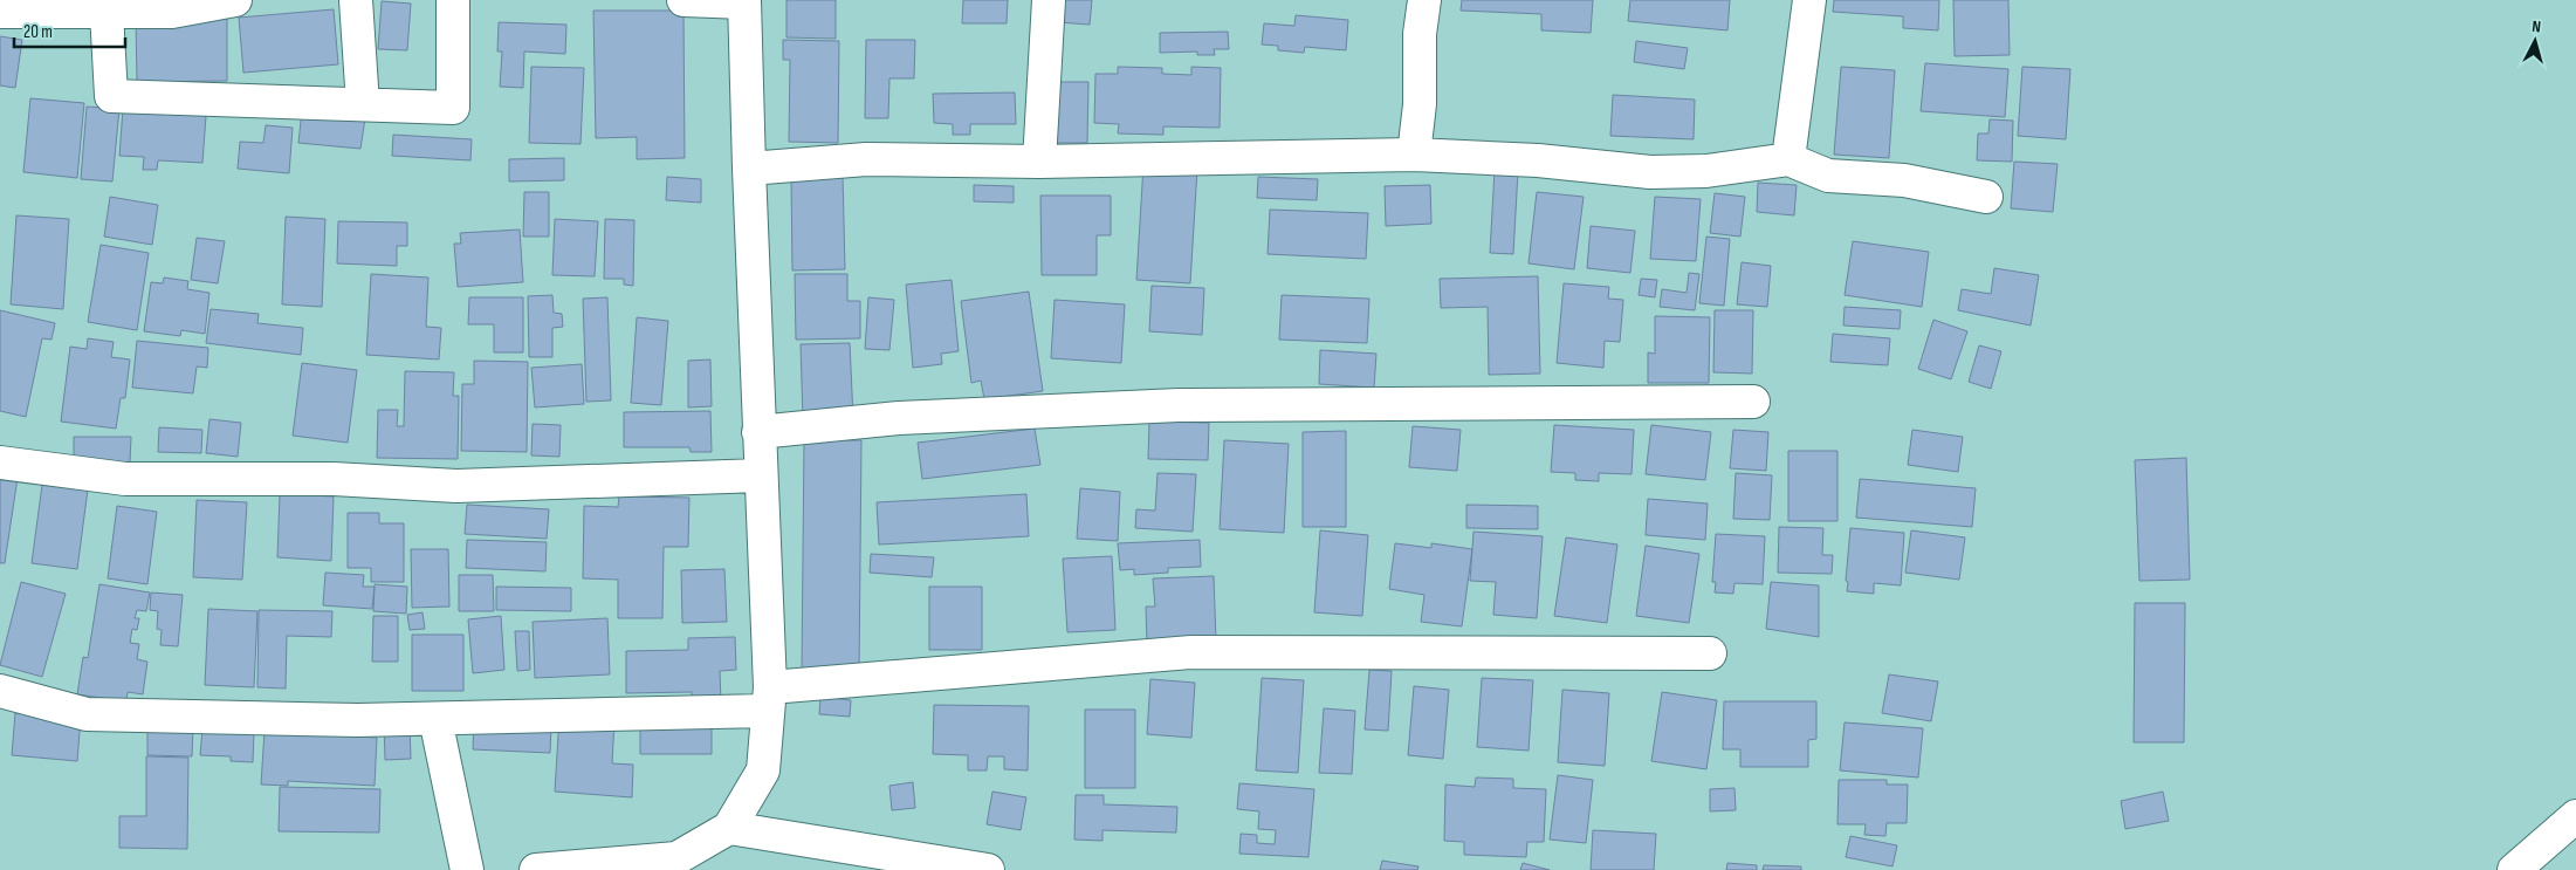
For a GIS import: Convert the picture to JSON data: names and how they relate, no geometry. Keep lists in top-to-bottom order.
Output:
{
  "scale_bar": "20 m",
  "north": "top"
}
